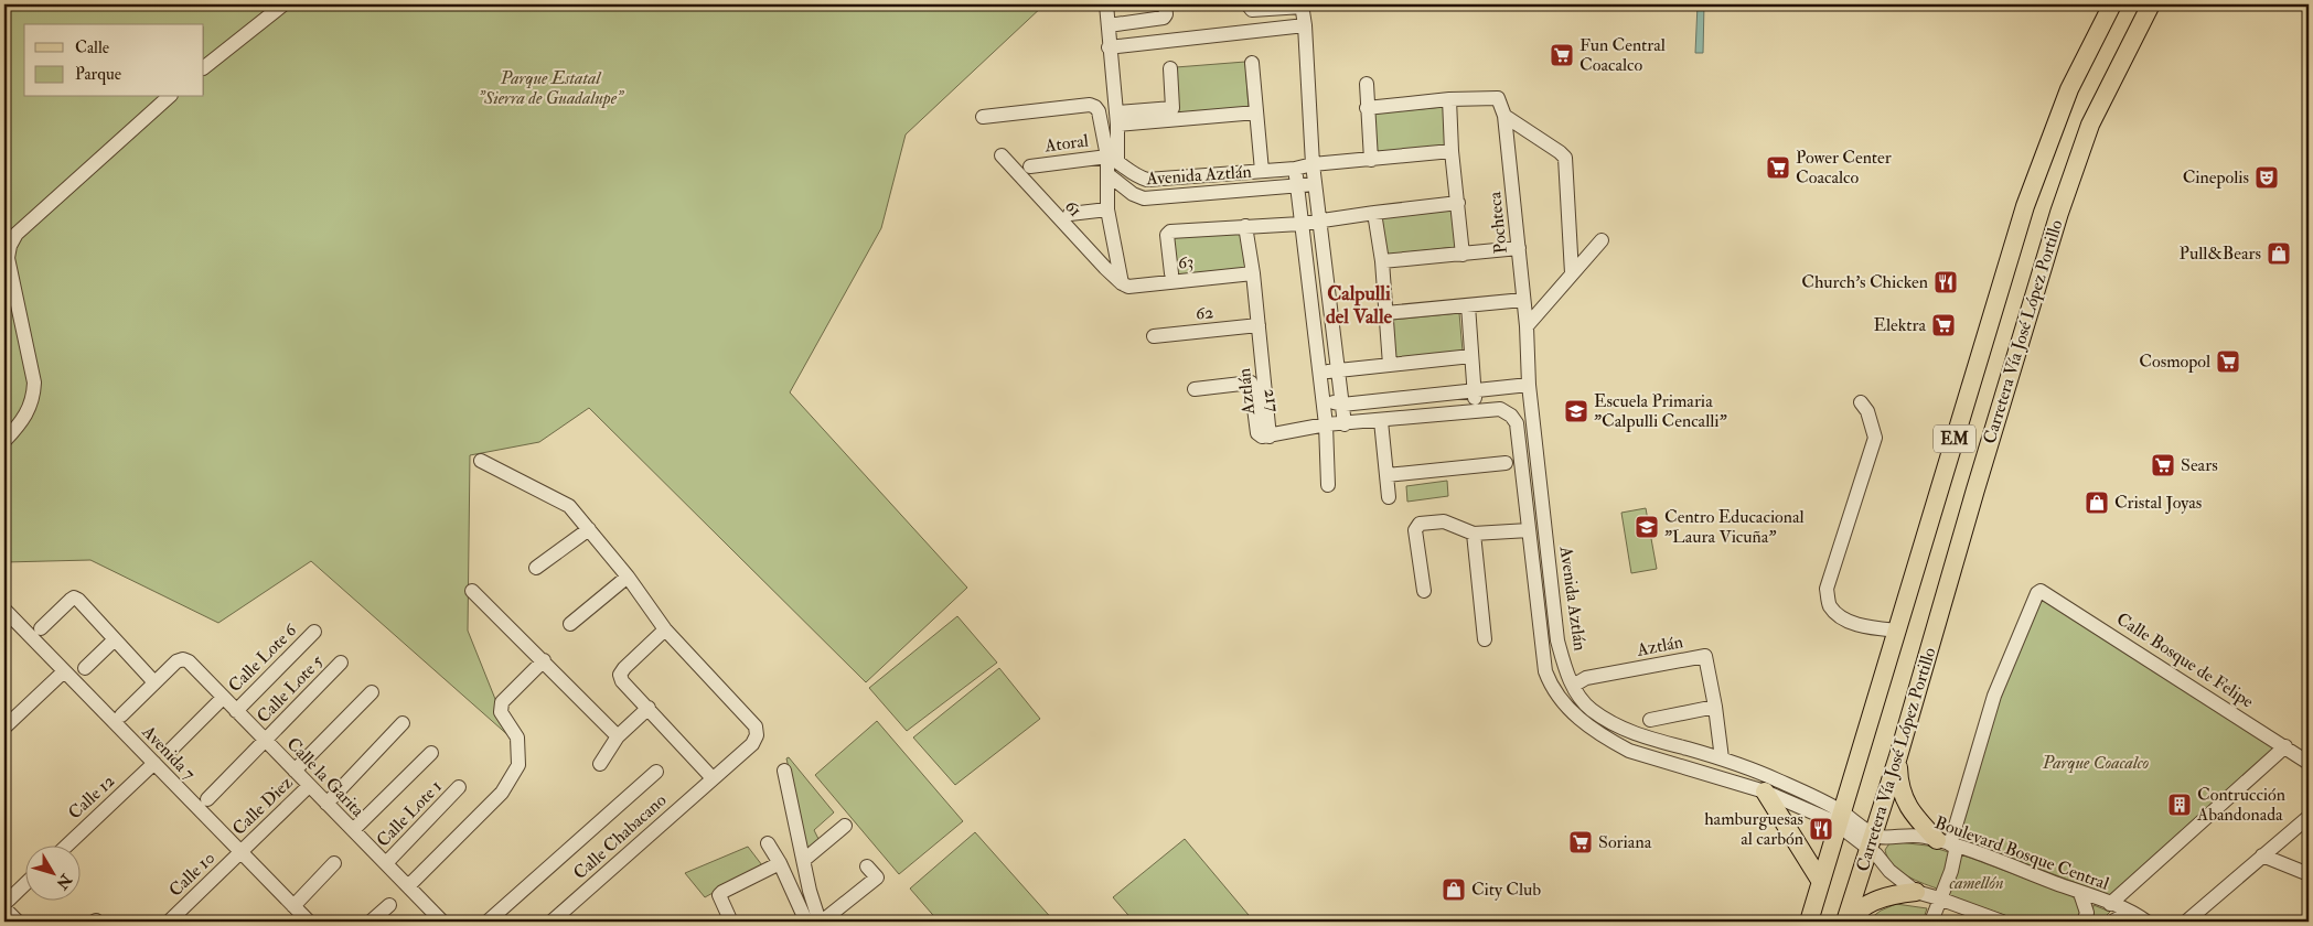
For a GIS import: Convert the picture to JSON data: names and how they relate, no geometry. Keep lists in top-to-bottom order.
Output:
{
  "streets": {
    "main road": ["Carretera Vía José López Portillo", "EM"],
    "street": [
      "Atoral",
      "Avenida Aztlán",
      "61",
      "Pochteca",
      "63",
      "62",
      "Aztlán",
      "217",
      "Calle Lote 6",
      "Calle Bosque de Felipe",
      "Calle Lote 5",
      "Avenida 7",
      "Calle la Garita",
      "Calle 12",
      "Calle Diez",
      "Calle Lote 1",
      "Calle Chabacano",
      "Boulevard Bosque Central",
      "Calle 10"
    ]
  },
  "crossings": [
    ["Atoral", "Avenida Aztlán"],
    ["Avenida Aztlán", "Pochteca"],
    ["Avenida Aztlán", "Carretera Vía José López Portillo"],
    ["Avenida Aztlán", "Aztlán"],
    ["61", "63"],
    ["63", "Aztlán"],
    ["62", "Aztlán"],
    ["Carretera Vía José López Portillo", "Boulevard Bosque Central"],
    ["Aztlán", "217"],
    ["Calle Lote 6", "Calle la Garita"],
    ["Calle Bosque de Felipe", "Boulevard Bosque Central"],
    ["Calle Lote 5", "Calle la Garita"],
    ["Avenida 7", "Calle 12"],
    ["Avenida 7", "Calle Diez"],
    ["Avenida 7", "Calle 10"],
    ["Calle la Garita", "Calle Diez"],
    ["Calle la Garita", "Calle Lote 1"],
    ["Calle Diez", "Calle 10"]
  ],
  "districts": ["Calpulli del Valle"],
  "parks": ["Parque Estatal \"Sierra de Guadalupe\"", "Parque Coacalco", "camellón"],
  "places": {
    "supermarket": [
      "Fun Central Coacalco",
      "Power Center Coacalco",
      "Elektra",
      "Cosmopol",
      "Sears",
      "Soriana"
    ],
    "theatre": ["Cinepolis"],
    "shop": ["Pull&Bears", "Cristal Joyas", "City Club"],
    "restaurant": ["Church's Chicken", "hamburguesas al carbón"],
    "school or university": ["Escuela Primaria \"Calpulli Cencalli\"", "Centro Educacional \"Laura Vicuña\""],
    "building": ["Contrucción Abandonada"]
  },
  "legend": ["Calle", "Parque"],
  "north": "bottom right"
}
